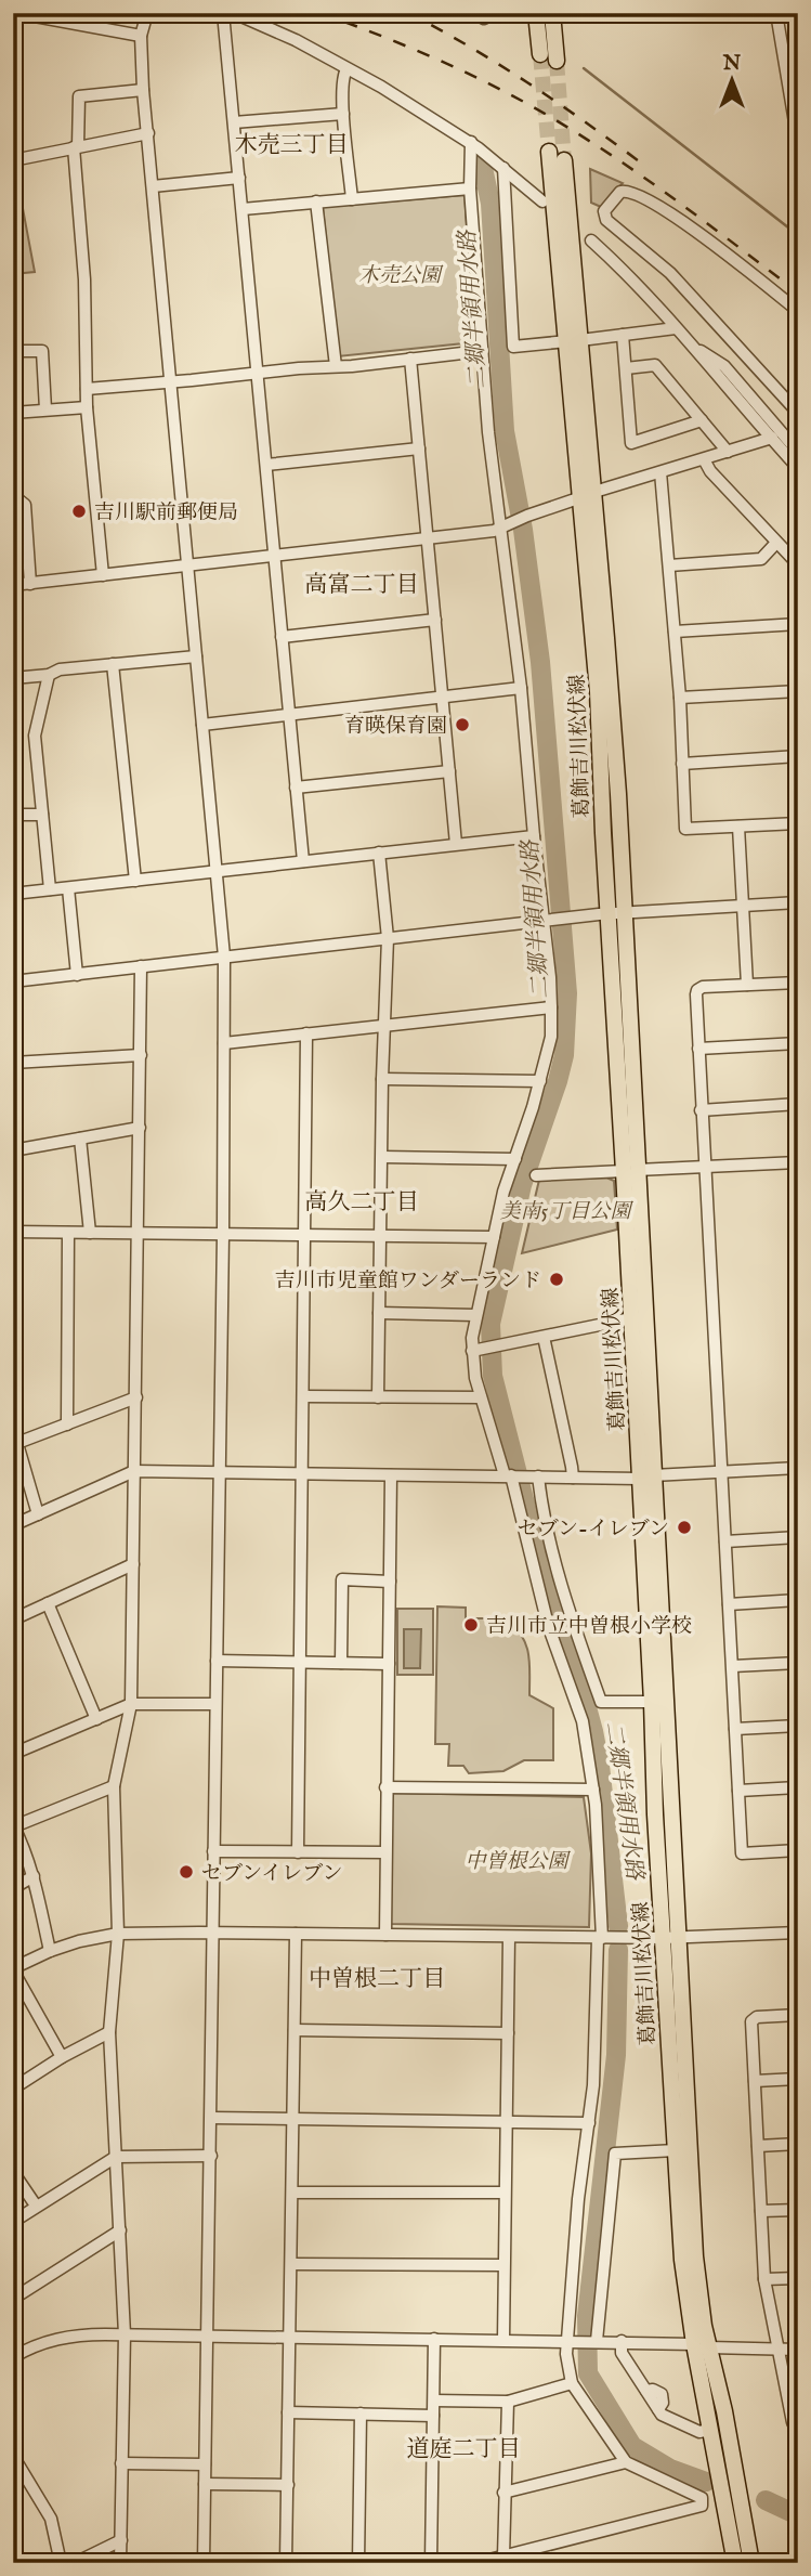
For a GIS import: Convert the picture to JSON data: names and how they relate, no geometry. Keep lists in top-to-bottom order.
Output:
{
  "streets": {
    "main road": ["葛飾吉川松伏線"]
  },
  "districts": [
    "木売三丁目",
    "高富二丁目",
    "高久二丁目",
    "中曽根二丁目",
    "道庭二丁目"
  ],
  "water": ["二郷半領用水路"],
  "parks": ["木売公園", "美南5丁目公園", "中曽根公園"],
  "places": [
    "吉川駅前郵便局",
    "育暎保育園",
    "吉川市児童館ワンダーランド",
    "セブン-イレブン",
    "吉川市立中曽根小学校",
    "セブンイレブン"
  ],
  "north": "top"
}
